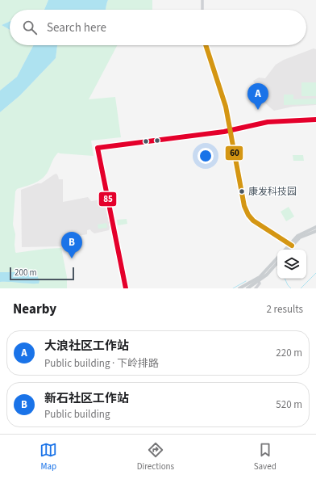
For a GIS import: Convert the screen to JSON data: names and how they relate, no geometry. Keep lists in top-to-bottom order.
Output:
{
  "places": ["康发科技园"],
  "lines": ["transit line 60", "transit line 85"],
  "scale_bar": "200 m",
  "page": {
    "search": "Search here",
    "pins": ["A", "B"],
    "scale": "200 m",
    "heading": ["Nearby", "2 results"],
    "list": [
      {
        "mark": "A",
        "name": "大浪社区工作站",
        "note": "Public building · 下岭排路",
        "value": "220 m"
      },
      {
        "mark": "B",
        "name": "新石社区工作站",
        "note": "Public building",
        "value": "520 m"
      }
    ],
    "nav": ["Map", "Directions", "Saved"]
  }
}
